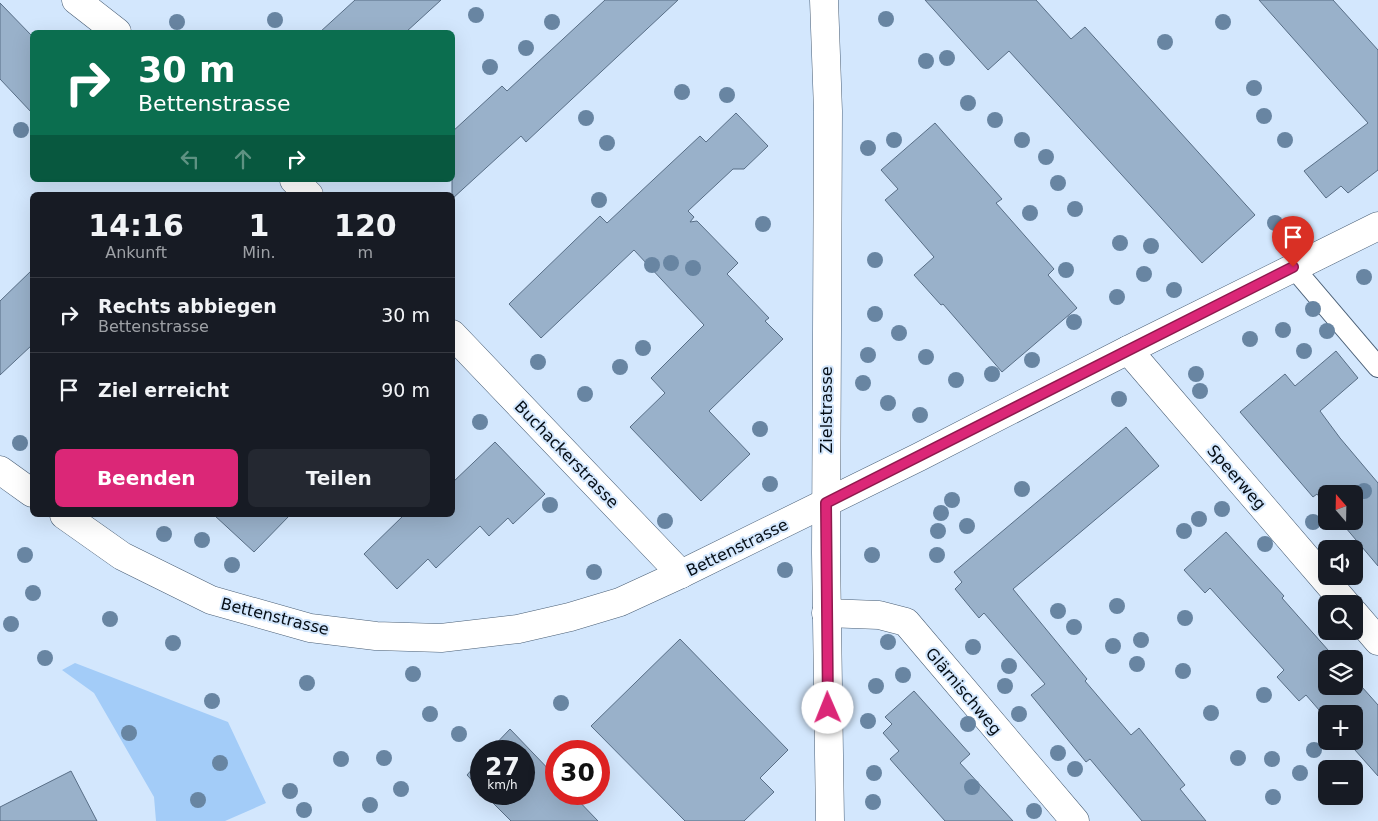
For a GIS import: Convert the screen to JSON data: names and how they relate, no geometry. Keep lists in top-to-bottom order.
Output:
{
  "streets": {
    "street": [
      "Zielstrasse",
      "Buchackerstrasse",
      "Speerweg",
      "Bettenstrasse",
      "Glärnischweg"
    ]
  },
  "crossings": [
    ["Zielstrasse", "Bettenstrasse"],
    ["Zielstrasse", "Glärnischweg"],
    ["Buchackerstrasse", "Bettenstrasse"],
    ["Speerweg", "Bettenstrasse"]
  ],
  "north": "top",
  "page": {
    "turn": ["30 m", "Bettenstrasse"],
    "eta": [
      "14:16",
      "Ankunft",
      "1",
      "Min.",
      "120",
      "m"
    ],
    "list": [
      {
        "name": "Rechts abbiegen",
        "note": "Bettenstrasse",
        "value": "30 m"
      },
      {
        "name": "Ziel erreicht",
        "value": "90 m"
      }
    ],
    "buttons": ["Beenden", "Teilen"],
    "map_buttons": ["+", "−"],
    "speed": "27 km/h",
    "limit": "30"
  }
}
